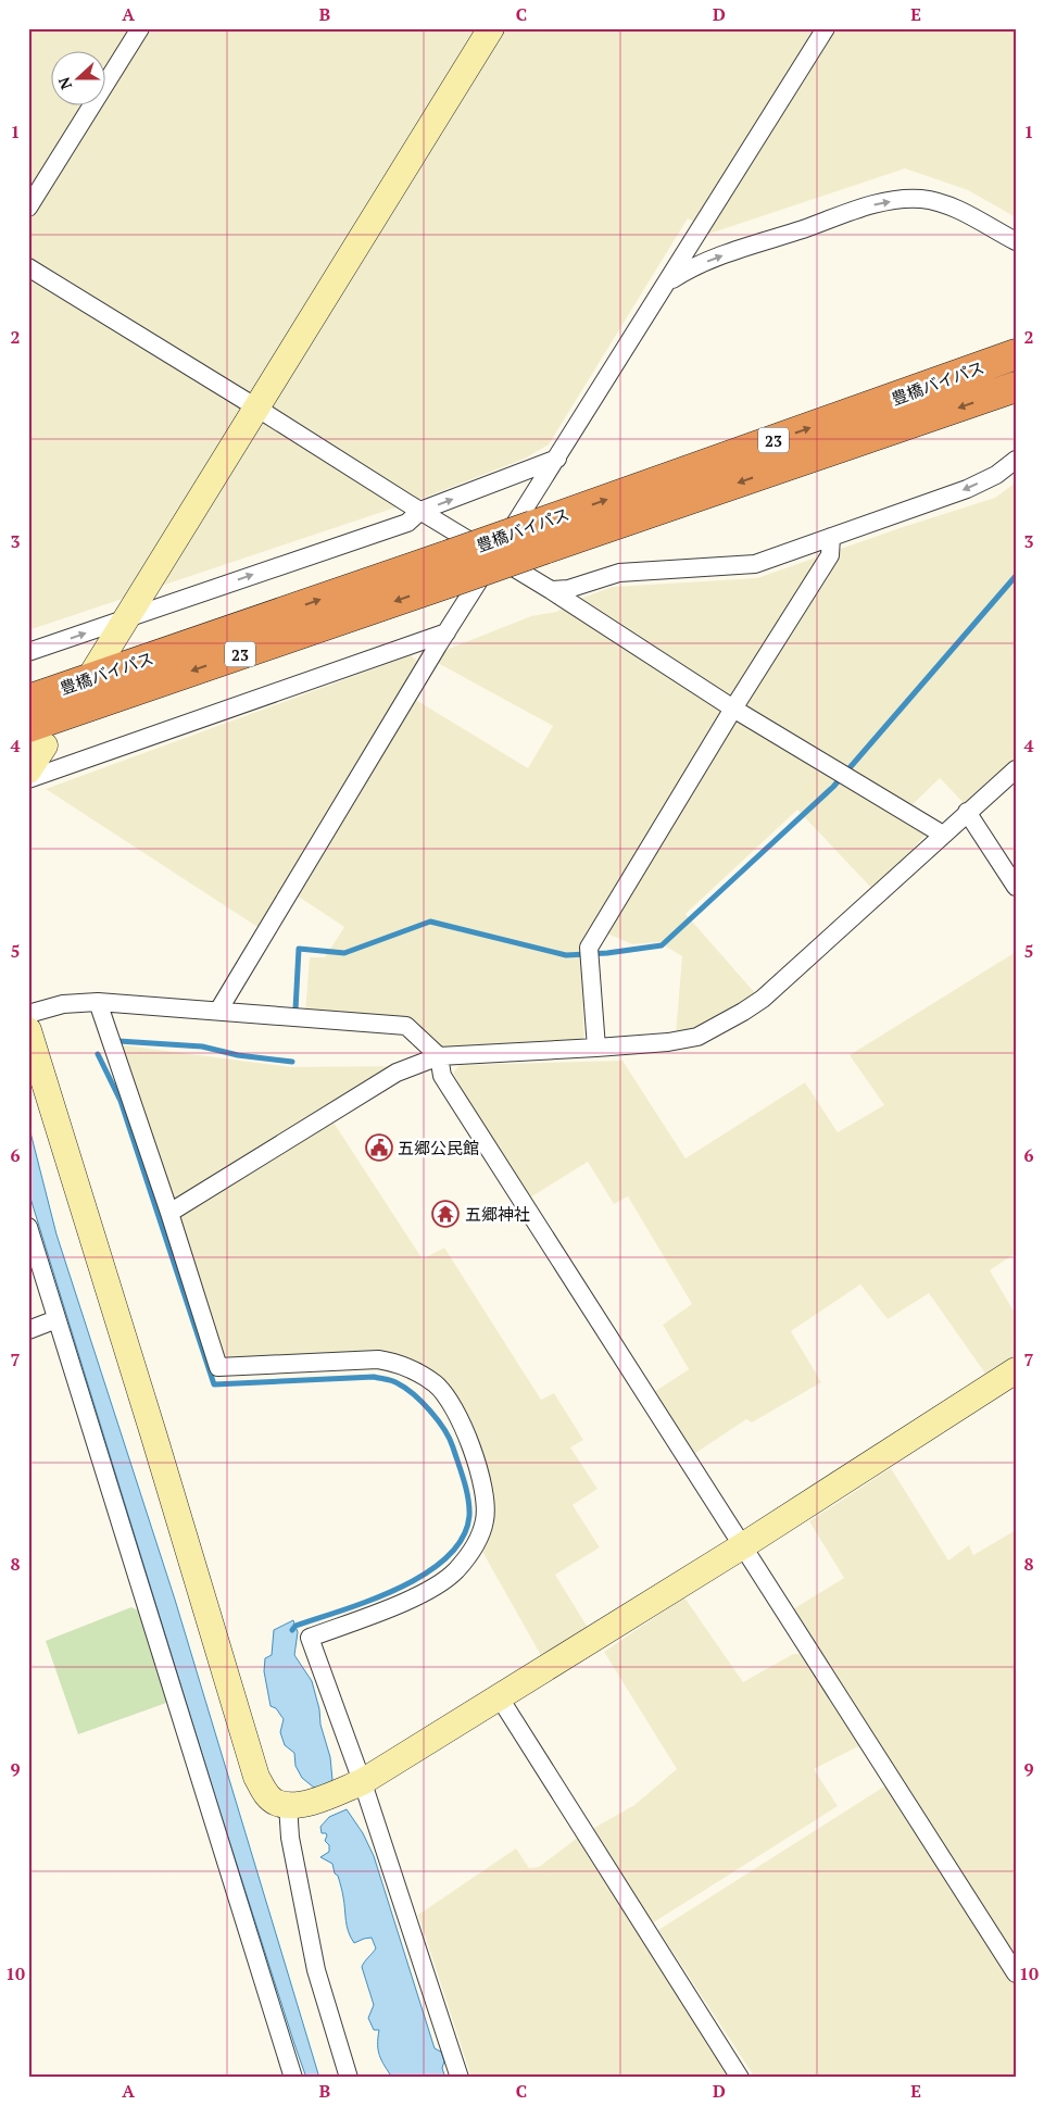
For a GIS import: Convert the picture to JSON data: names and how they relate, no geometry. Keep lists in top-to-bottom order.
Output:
{
  "streets": {
    "highway": ["豊橋バイパス", "23"]
  },
  "places": {
    "public building": ["五郷公民館"],
    "temple": ["五郷神社"]
  },
  "north": "left",
  "grid": {
    "columns": [
      "A",
      "B",
      "C",
      "D",
      "E"
    ],
    "rows": [
      "1",
      "2",
      "3",
      "4",
      "5",
      "6",
      "7",
      "8",
      "9",
      "10"
    ]
  }
}
